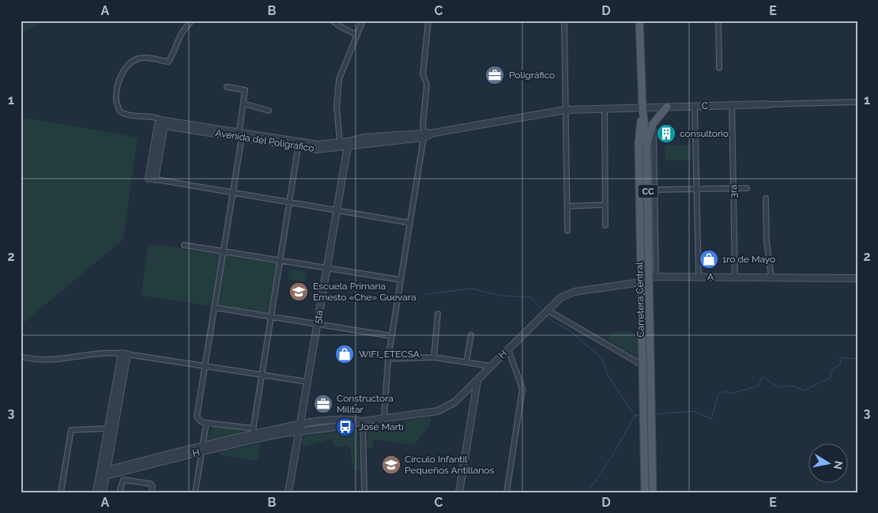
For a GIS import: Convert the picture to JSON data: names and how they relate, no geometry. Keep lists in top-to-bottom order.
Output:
{
  "streets": {
    "main road": ["CC", "Carretera Central"],
    "street": [
      "C",
      "Avenida del Poligráfico",
      "3ra",
      "A",
      "5ta",
      "H"
    ]
  },
  "crossings": [
    ["C", "Avenida del Poligráfico"],
    ["C", "3ra"],
    ["C", "Carretera Central"],
    ["Avenida del Poligráfico", "Carretera Central"],
    ["Avenida del Poligráfico", "5ta"],
    ["3ra", "A"],
    ["A", "Carretera Central"],
    ["Carretera Central", "H"],
    ["5ta", "H"]
  ],
  "places": {
    "office": ["Poligráfico", "Constructora Militar"],
    "building": ["consultorio"],
    "shop": ["1ro de Mayo", "WIFI_ETECSA"],
    "school or university": ["Escuela Primaria Ernesto «Che» Guevara", "Círculo Infantil Pequeños Antillanos"],
    "bus stop": ["José Martí"]
  },
  "north": "right",
  "grid": {
    "columns": [
      "A",
      "B",
      "C",
      "D",
      "E"
    ],
    "rows": ["1", "2", "3"]
  }
}
